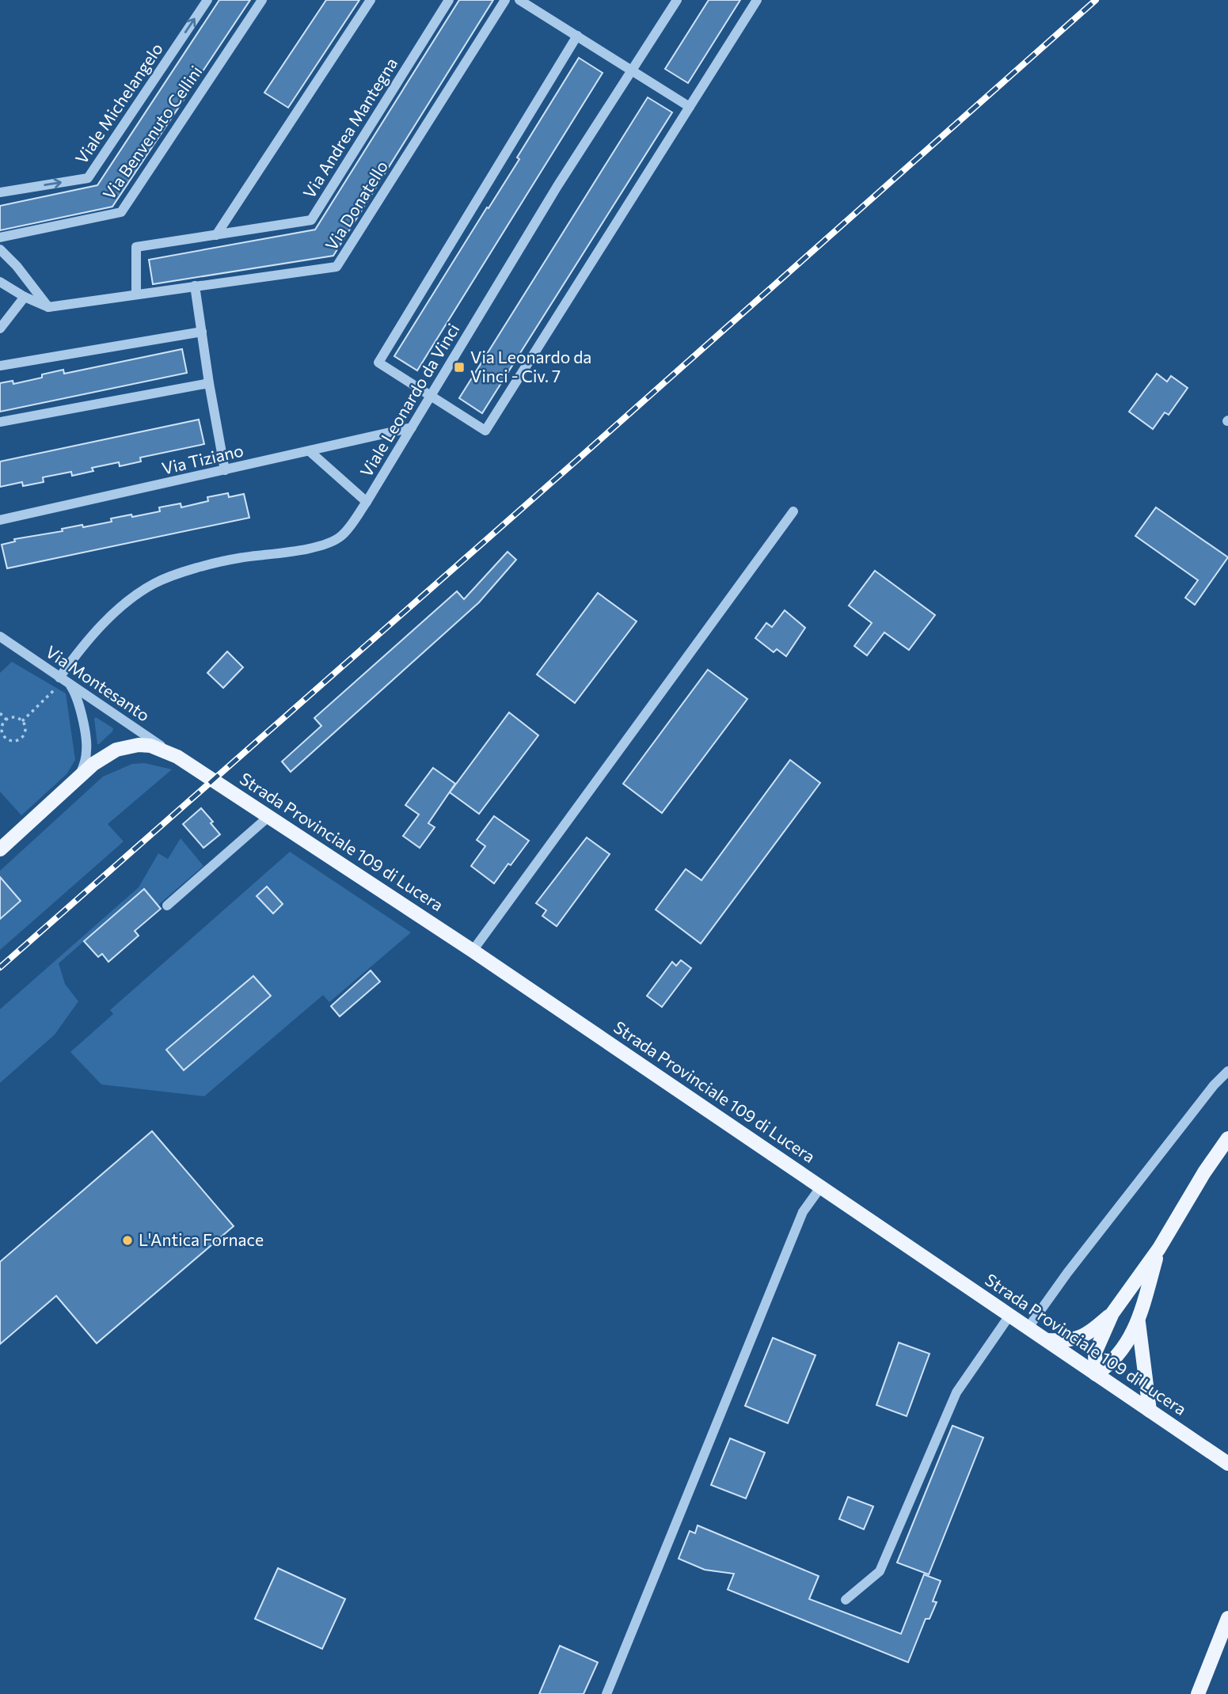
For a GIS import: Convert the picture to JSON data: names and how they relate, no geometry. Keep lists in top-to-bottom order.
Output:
{
  "streets": {
    "main road": ["Strada Provinciale 109 di Lucera"],
    "street": [
      "Viale Michelangelo",
      "Via Andrea Mantegna",
      "Via Benvenuto Cellini",
      "Via Donatello",
      "Viale Leonardo da Vinci",
      "Via Tiziano",
      "Via Montesanto"
    ]
  },
  "crossings": [
    ["Via Andrea Mantegna", "Via Donatello"],
    ["Viale Leonardo da Vinci", "Via Tiziano"],
    ["Viale Leonardo da Vinci", "Via Montesanto"],
    ["Via Montesanto", "Strada Provinciale 109 di Lucera"]
  ],
  "one_way": ["Viale Michelangelo"],
  "places": {
    "transit": ["Via Leonardo da Vinci - Civ. 7"],
    "other": ["L'Antica Fornace"]
  }
}
